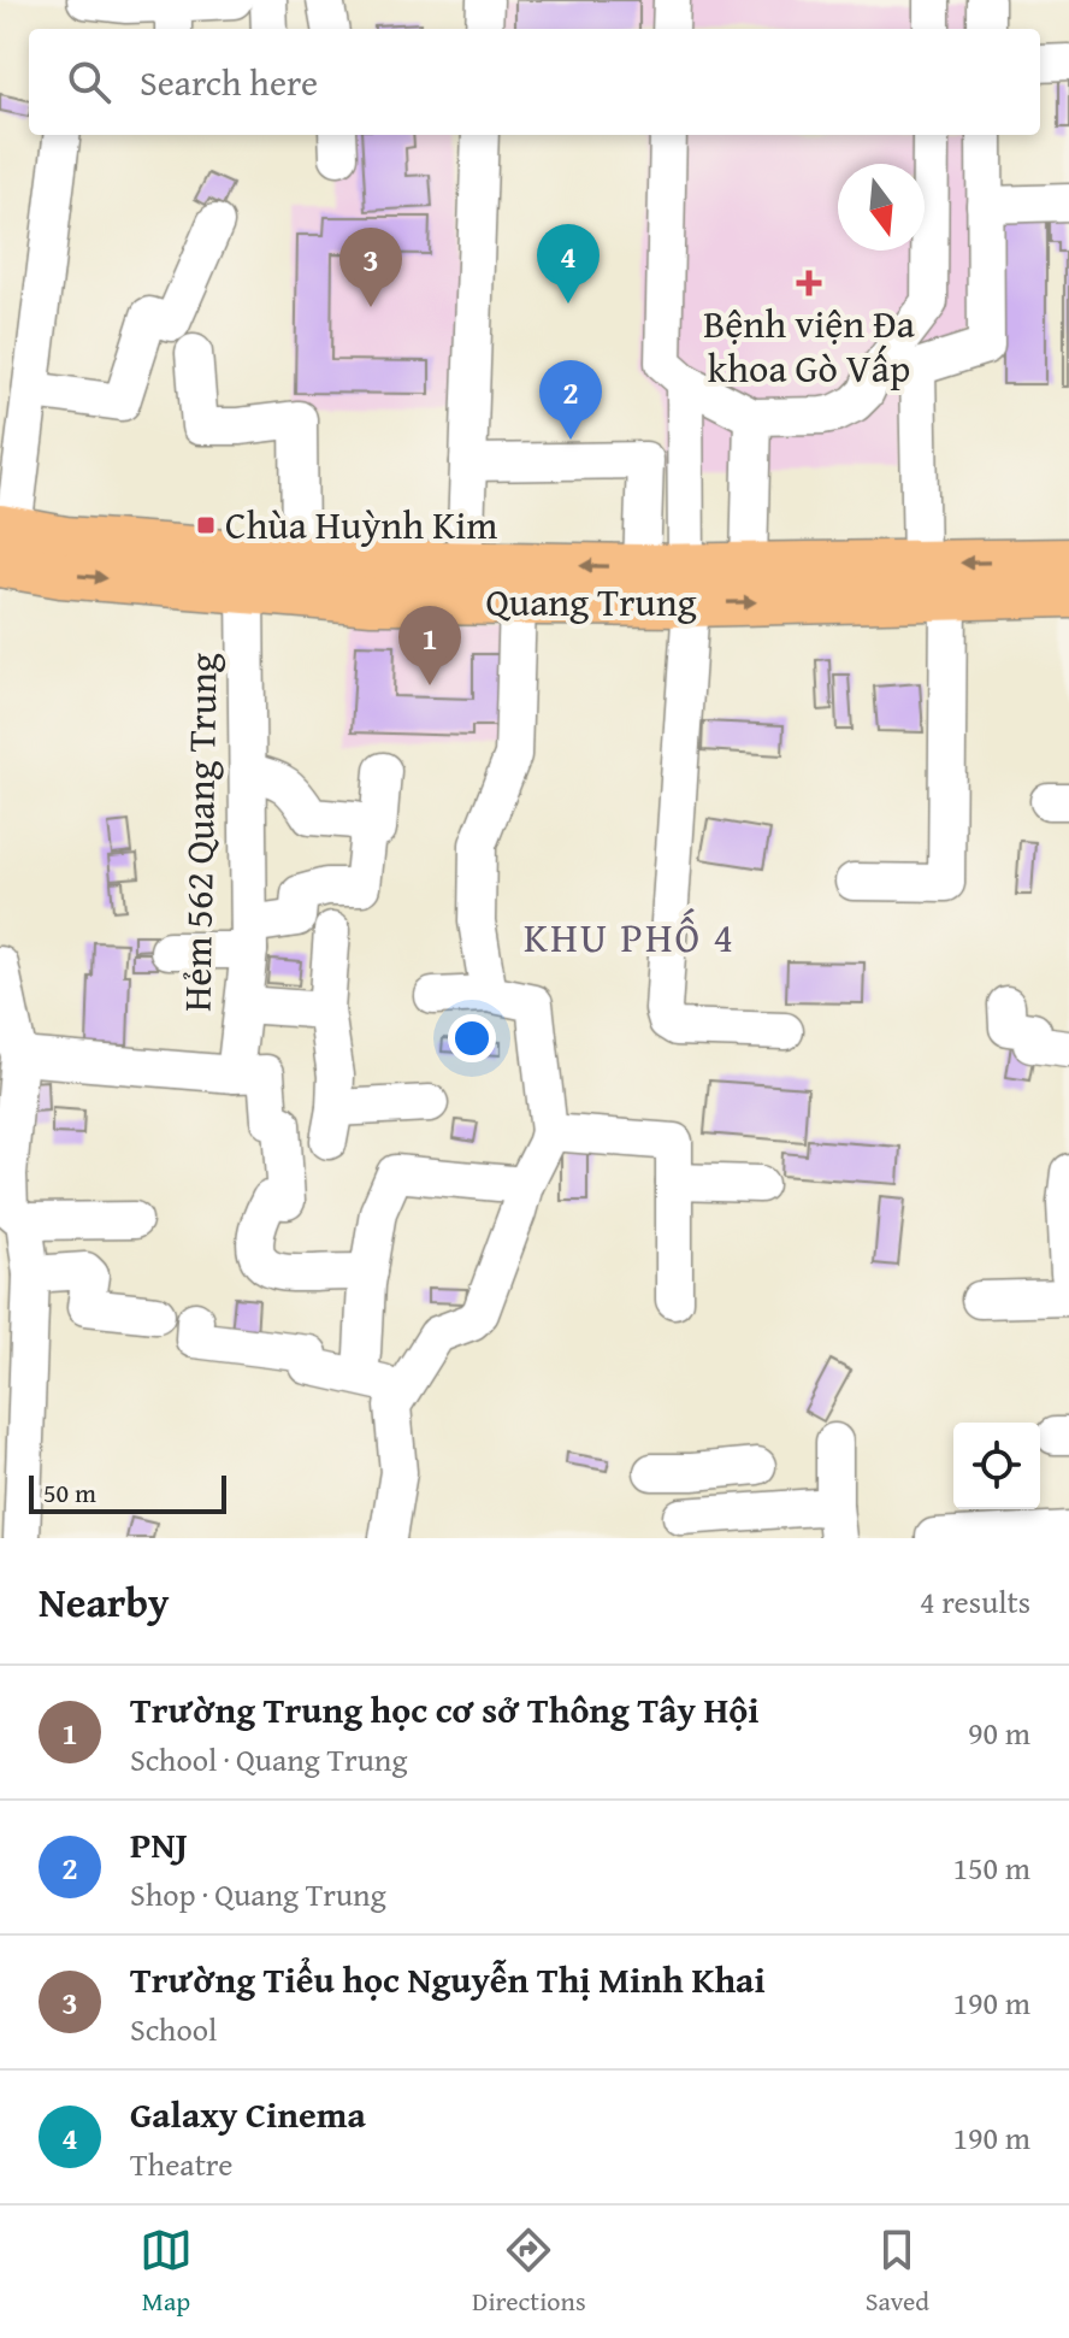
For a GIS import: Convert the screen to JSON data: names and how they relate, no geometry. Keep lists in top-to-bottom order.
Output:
{
  "streets": {
    "main road": ["Quang Trung"],
    "street": ["Hẻm 562 Quang Trung"]
  },
  "crossings": [
    ["Quang Trung", "Hẻm 562 Quang Trung"]
  ],
  "districts": ["KHU PHỐ 4"],
  "places": {
    "health": ["Bệnh viện Đa khoa Gò Vấp"],
    "transit": ["Chùa Huỳnh Kim"]
  },
  "scale_bar": "50 m",
  "north": "bottom",
  "page": {
    "search": "Search here",
    "pins": [
      "4",
      "3",
      "2",
      "1"
    ],
    "scale": "50 m",
    "heading": ["Nearby", "4 results"],
    "list": [
      {
        "mark": "1",
        "name": "Trường Trung học cơ sở Thông Tây Hội",
        "note": "School · Quang Trung",
        "value": "90 m"
      },
      {
        "mark": "2",
        "name": "PNJ",
        "note": "Shop · Quang Trung",
        "value": "150 m"
      },
      {
        "mark": "3",
        "name": "Trường Tiểu học Nguyễn Thị Minh Khai",
        "note": "School",
        "value": "190 m"
      },
      {
        "mark": "4",
        "name": "Galaxy Cinema",
        "note": "Theatre",
        "value": "190 m"
      }
    ],
    "nav": ["Map", "Directions", "Saved"]
  }
}
